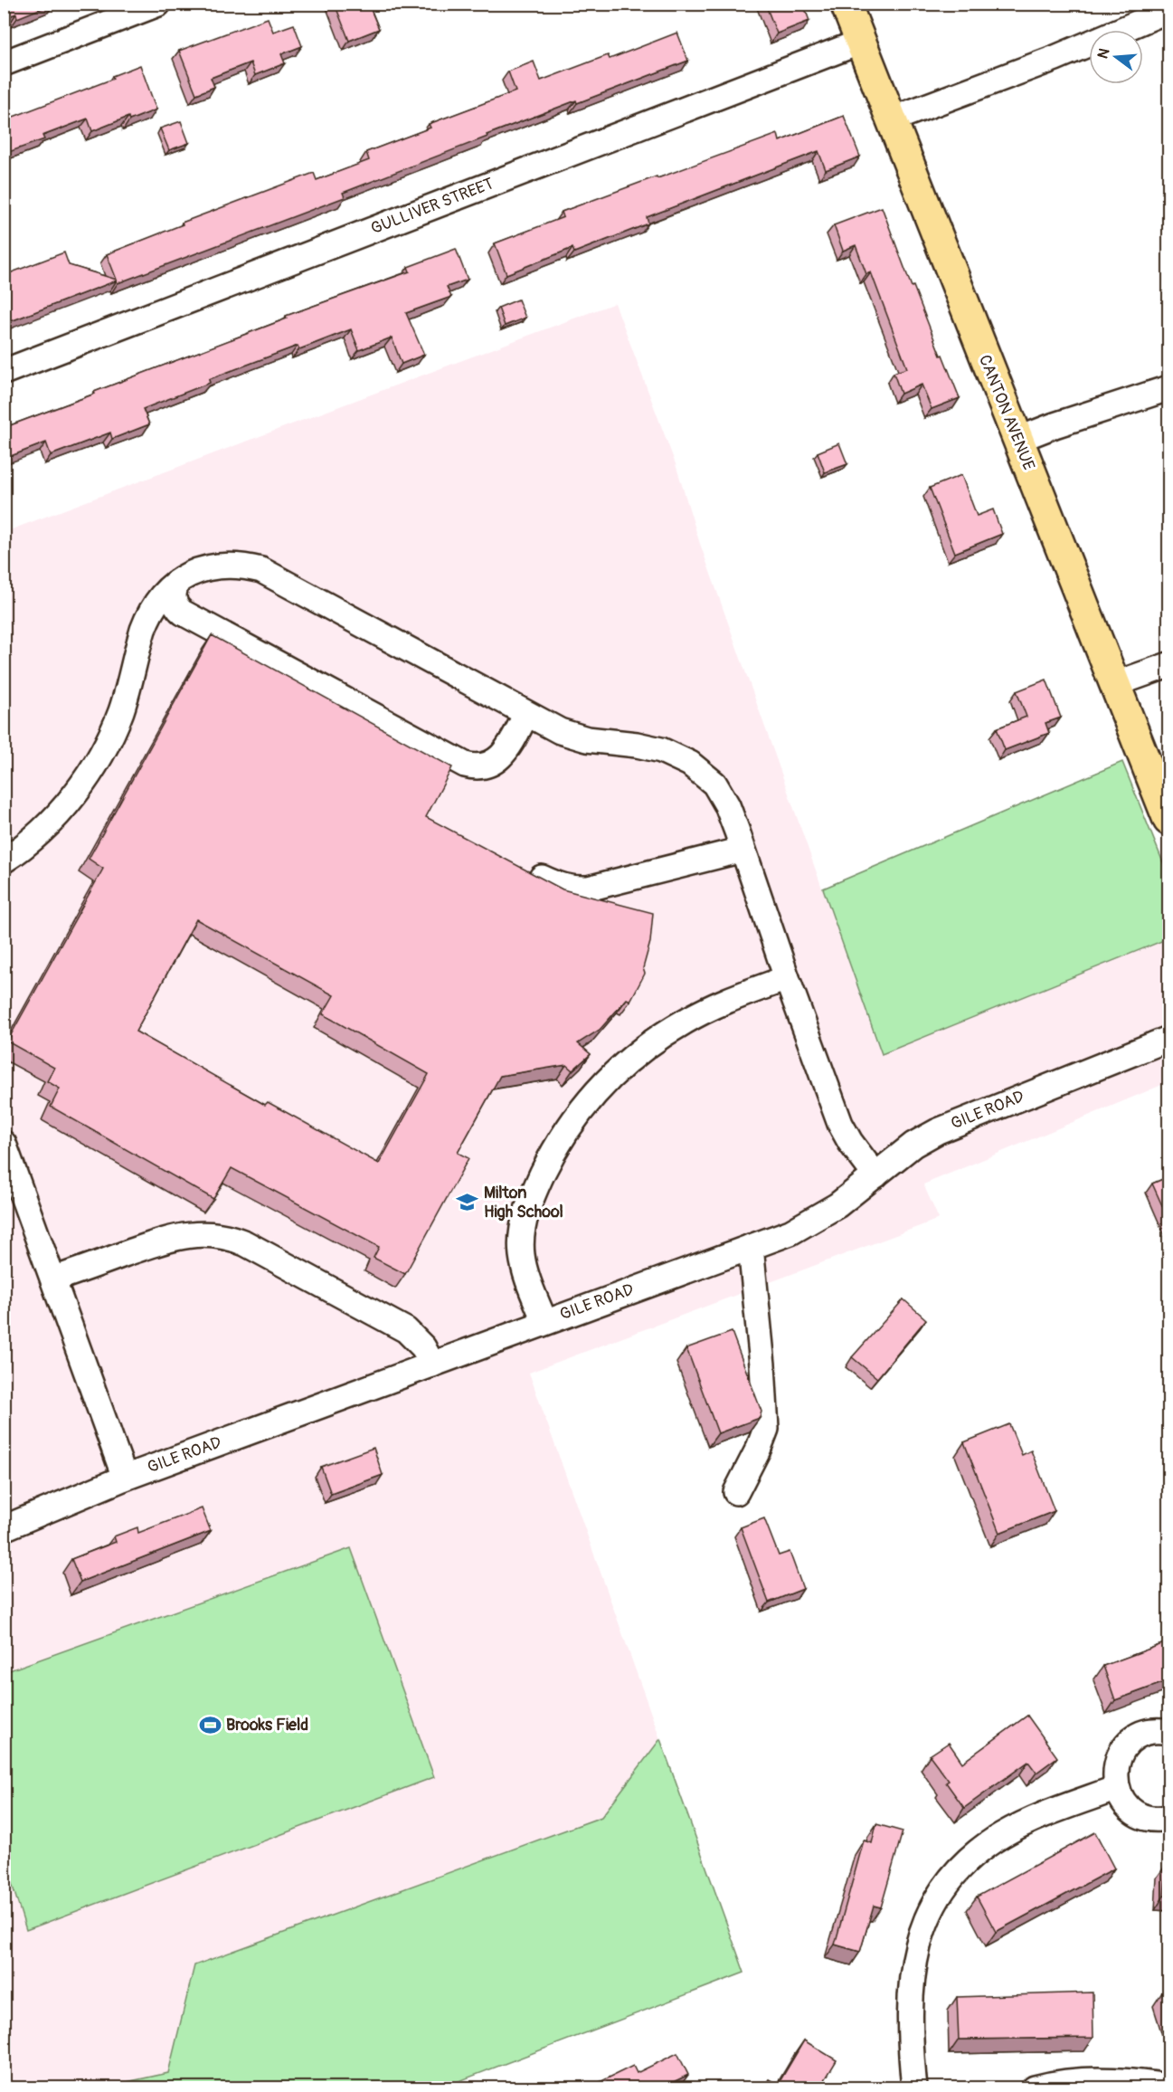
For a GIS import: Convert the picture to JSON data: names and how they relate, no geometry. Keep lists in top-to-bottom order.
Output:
{
  "streets": {
    "main road": ["CANTON AVENUE"],
    "street": ["GULLIVER STREET", "GILE ROAD"]
  },
  "crossings": [
    ["GULLIVER STREET", "CANTON AVENUE"]
  ],
  "places": {
    "school or university": ["Milton High School"],
    "sports": ["Brooks Field"]
  },
  "north": "left"
}
